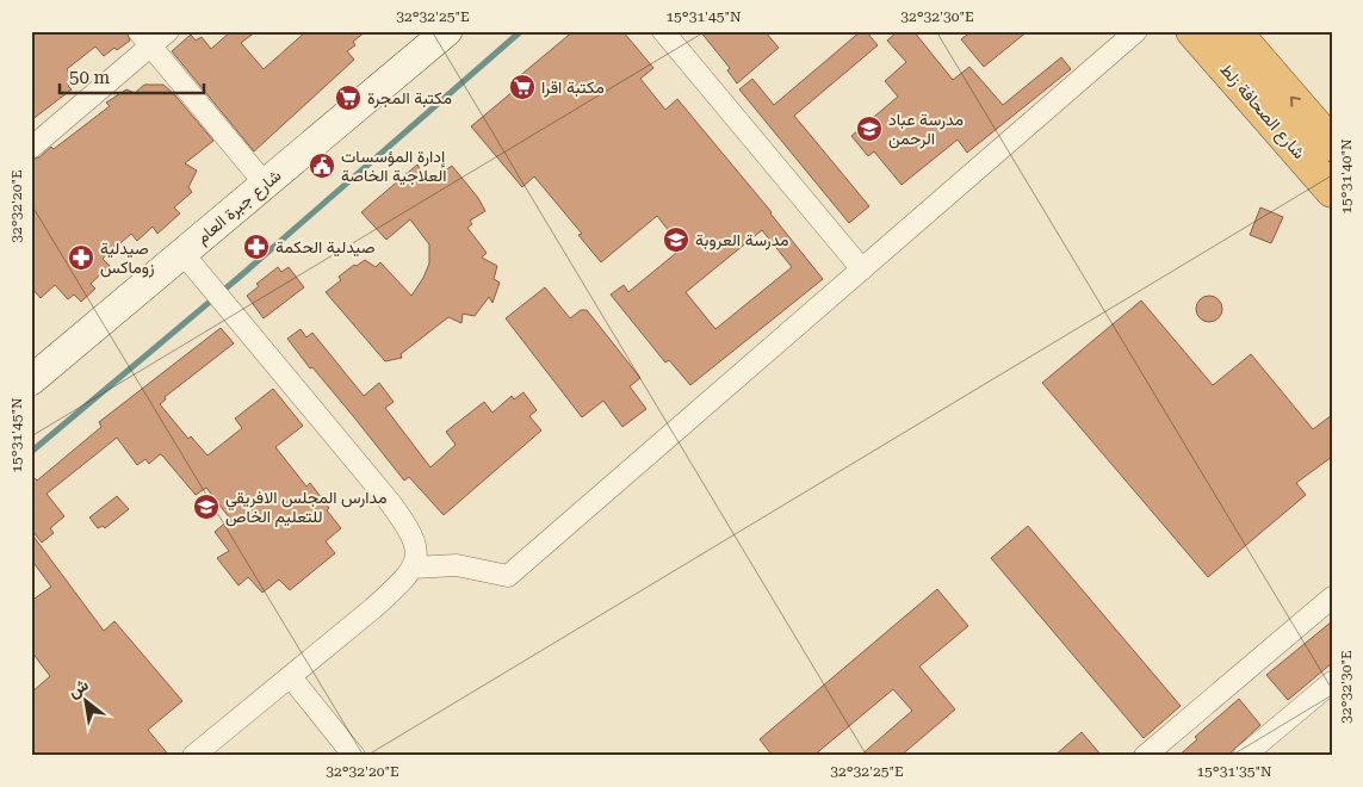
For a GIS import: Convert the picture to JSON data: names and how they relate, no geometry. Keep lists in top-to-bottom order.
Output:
{
  "streets": {
    "highway": ["شارع الصحافة زلط"],
    "main road": ["شارع جبرة العام"]
  },
  "places": {
    "supermarket": ["مكتبة اقرا", "مكتبة المجرة"],
    "school or university": ["مدرسة عباد الرحمن", "مدرسة العروبة", "مدارس المجلس الافريقي للتعليم الخاص"],
    "public building": ["إدارة المؤسسات العلاجية الخاصة"],
    "pharmacy": ["صيدلية الحكمة", "صيدلية زوماكس"]
  },
  "scale_bar": "50 m",
  "north": "top left",
  "coordinates": [
    "32°32'25\"E",
    "15°31'45\"N",
    "32°32'30\"E",
    "15°31'40\"N",
    "32°32'20\"E",
    "15°31'35\"N"
  ]
}
